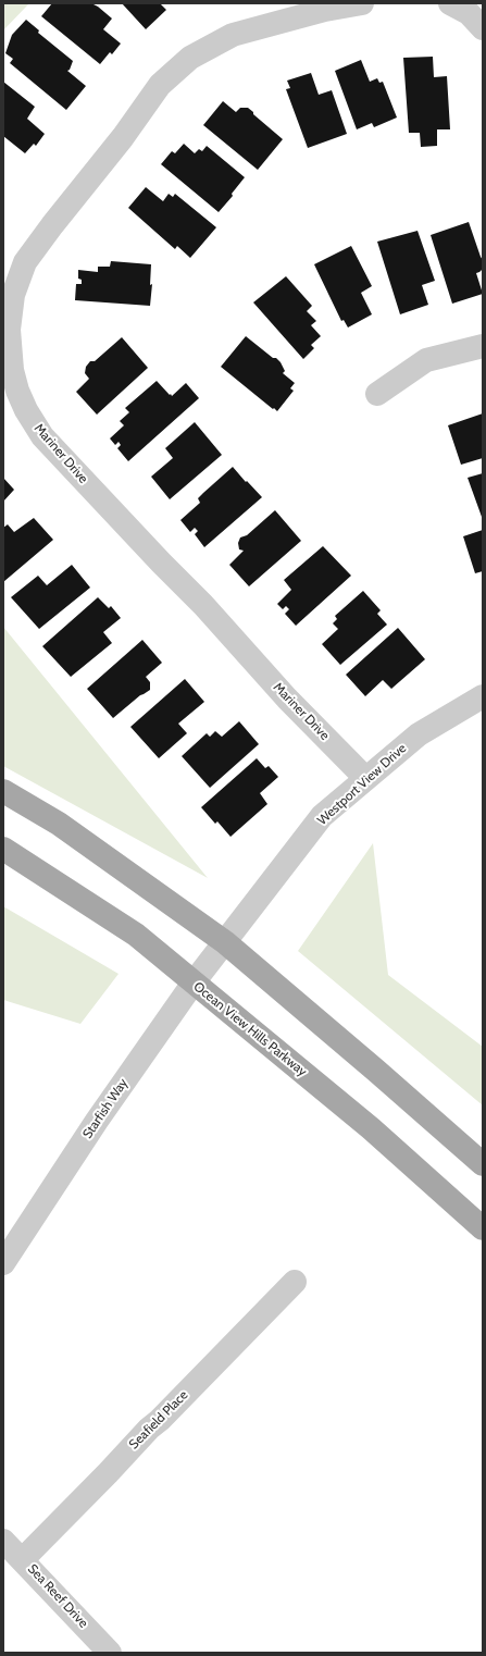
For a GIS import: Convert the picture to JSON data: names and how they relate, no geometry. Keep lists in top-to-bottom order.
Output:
{
  "streets": {
    "main road": ["Ocean View Hills Parkway"],
    "street": [
      "Mariner Drive",
      "Westport View Drive",
      "Starfish Way",
      "Seafield Place",
      "Sea Reef Drive"
    ]
  },
  "crossings": [
    ["Mariner Drive", "Westport View Drive"],
    ["Westport View Drive", "Starfish Way"],
    ["Ocean View Hills Parkway", "Starfish Way"],
    ["Seafield Place", "Sea Reef Drive"]
  ]
}
